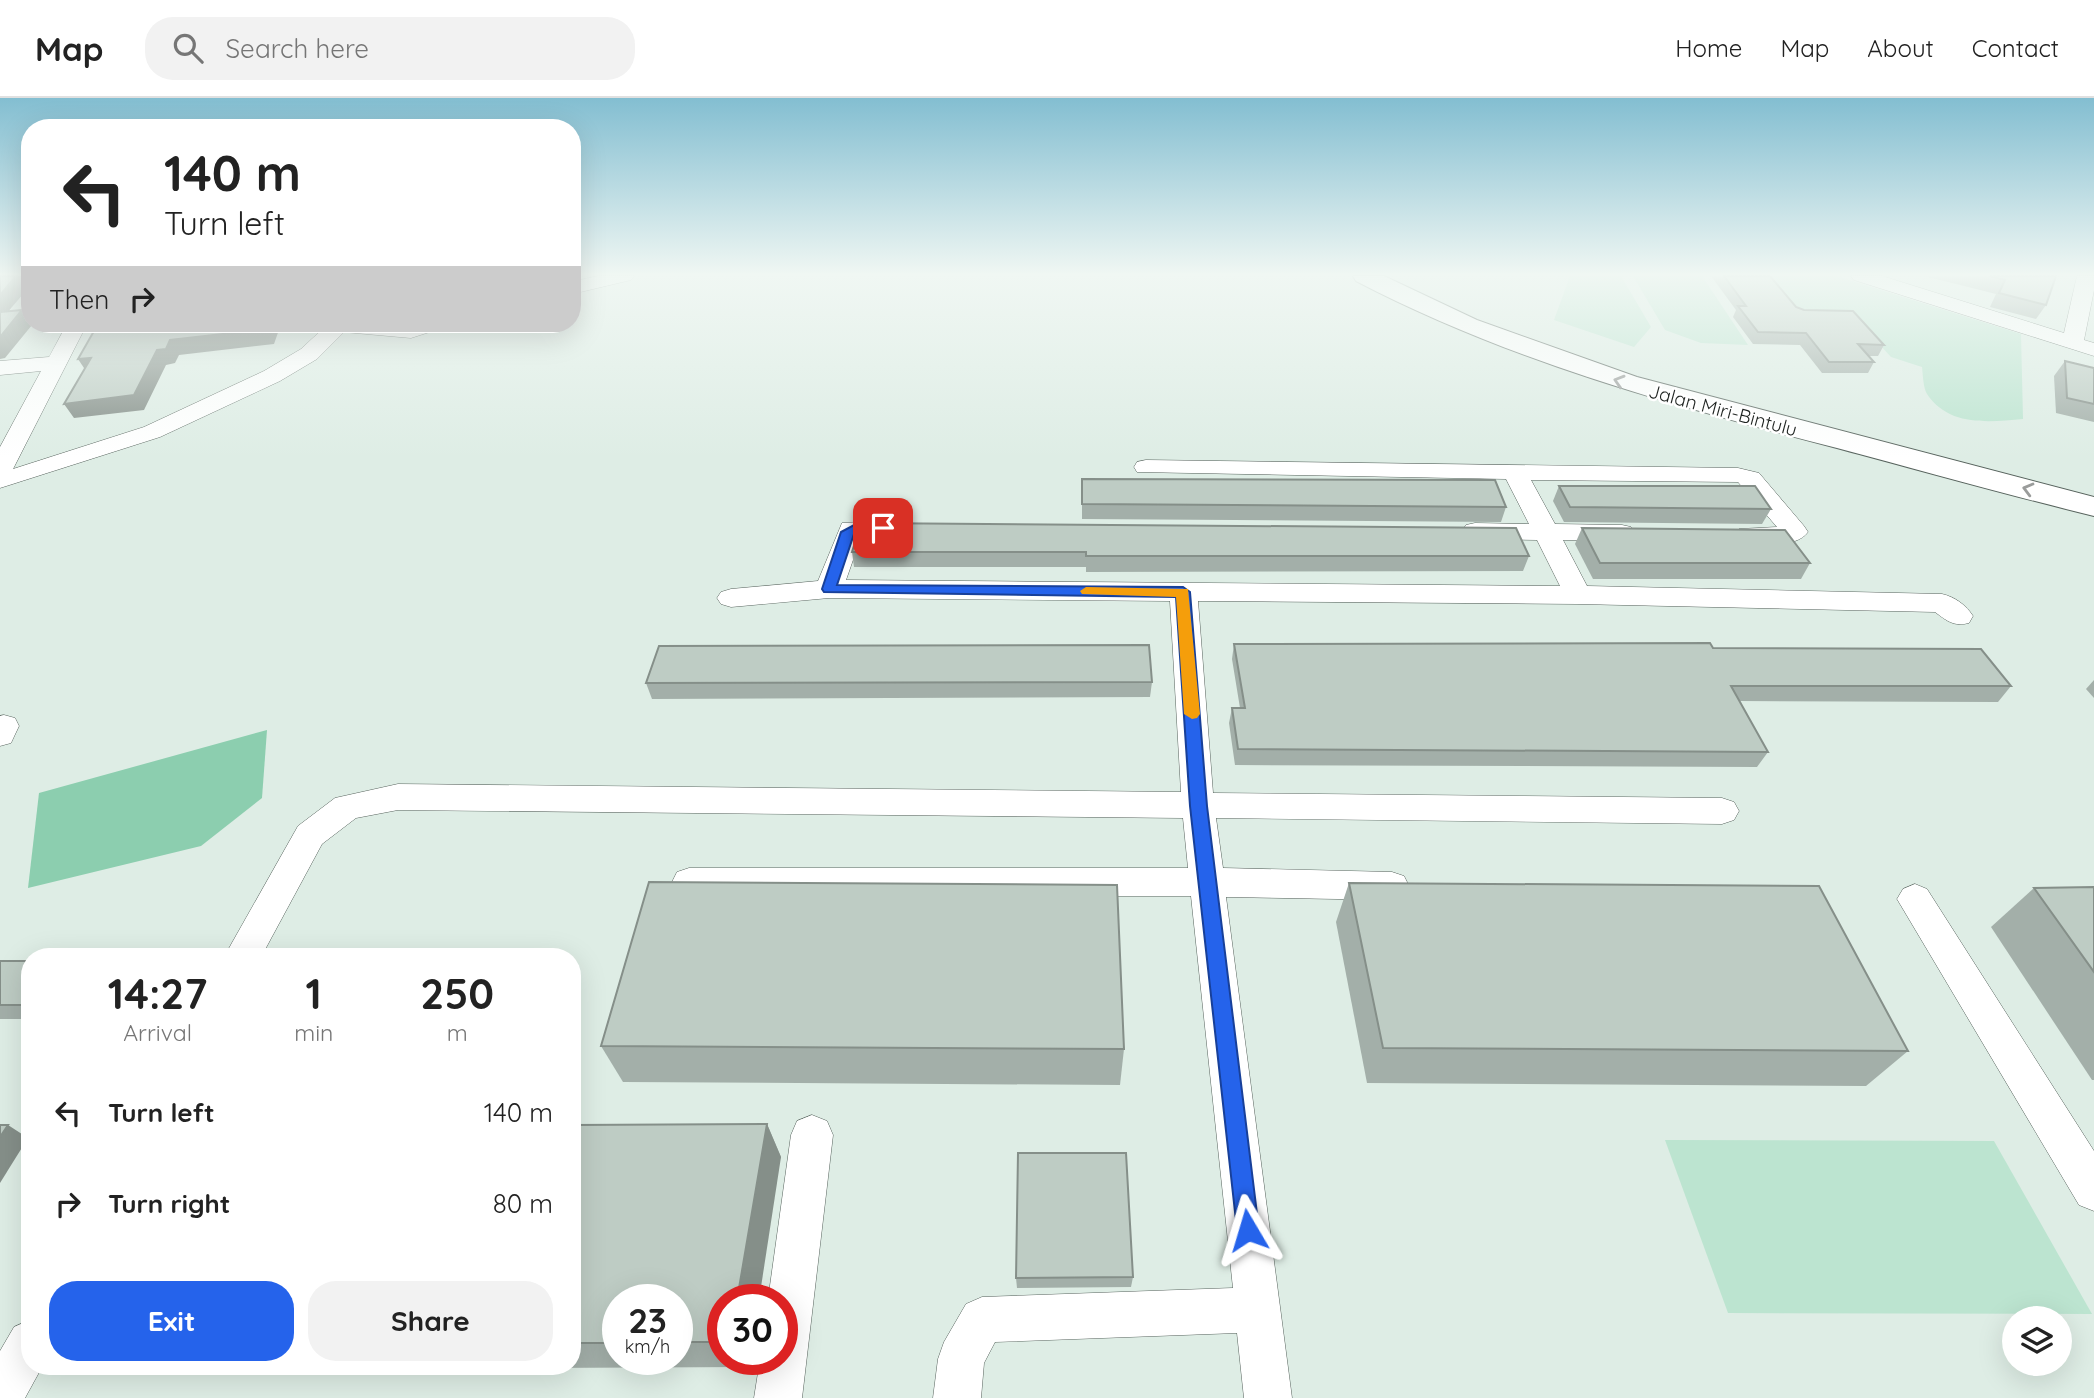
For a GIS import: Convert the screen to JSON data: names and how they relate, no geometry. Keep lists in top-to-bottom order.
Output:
{
  "streets": {
    "highway": ["Jalan Miri-Bintulu"]
  },
  "page": {
    "header": "Map",
    "search": "Search here",
    "nav": [
      "Home",
      "Map",
      "About",
      "Contact"
    ],
    "turn": ["140 m", "Turn left"],
    "then": "Then",
    "eta": [
      "14:27",
      "Arrival",
      "1",
      "min",
      "250",
      "m"
    ],
    "list": [
      {
        "name": "Turn left",
        "value": "140 m"
      },
      {
        "name": "Turn right",
        "value": "80 m"
      }
    ],
    "buttons": ["Exit", "Share"],
    "speed": "23 km/h",
    "limit": "30"
  }
}
